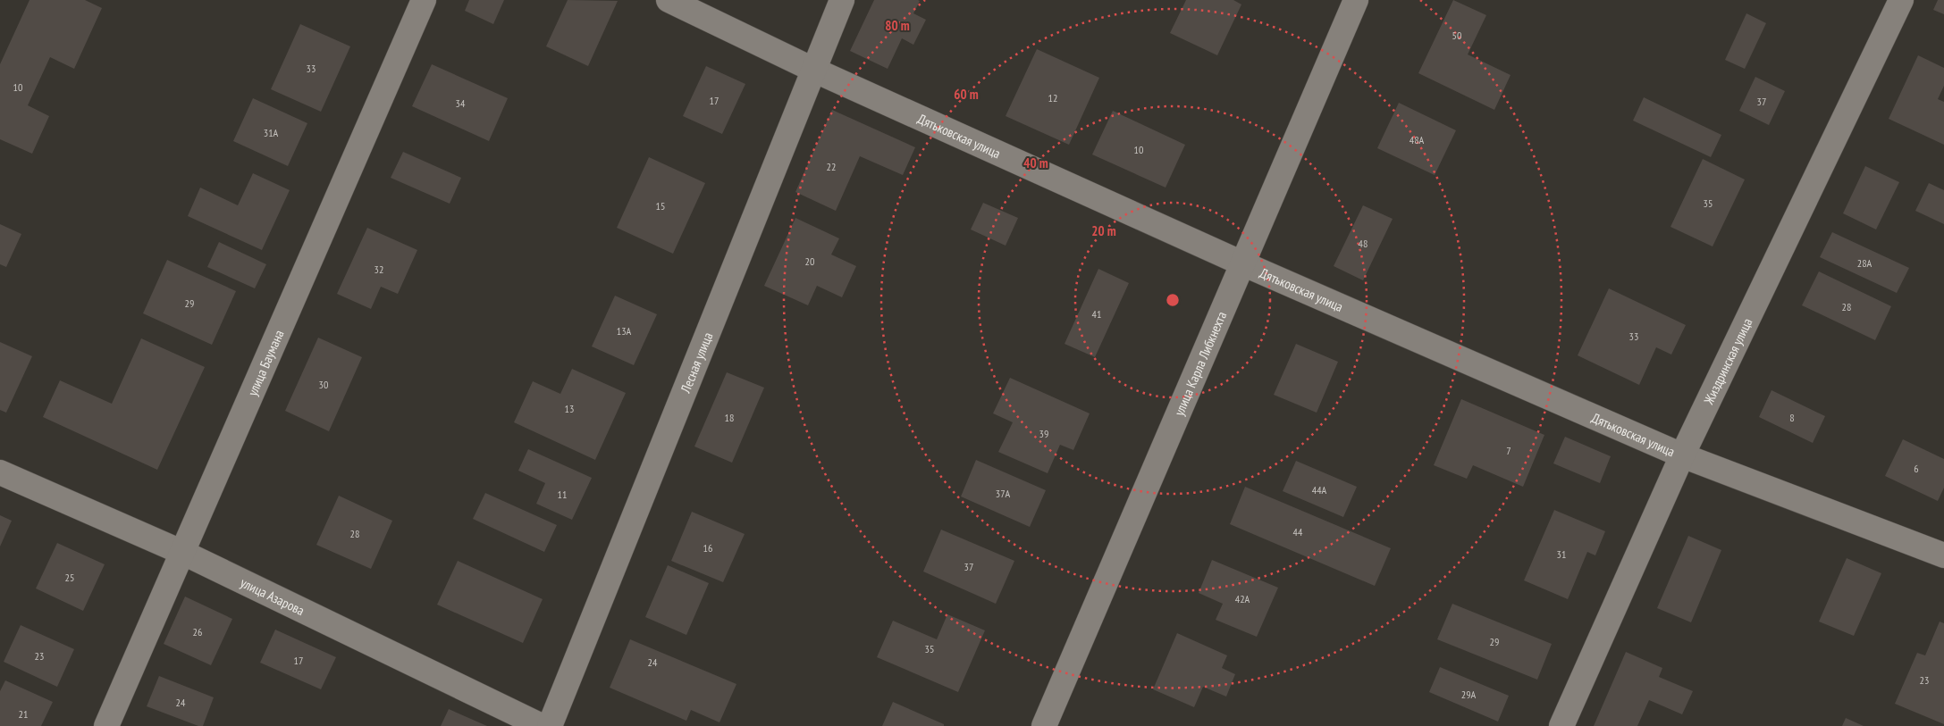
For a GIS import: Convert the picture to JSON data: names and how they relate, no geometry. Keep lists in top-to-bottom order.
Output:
{
  "streets": {
    "street": [
      "Дятьковская улица",
      "Жиздринская улица",
      "Лесная улица",
      "улица Карла Либкнехта",
      "улица Баумана",
      "улица Азарова"
    ]
  },
  "crossings": [
    ["Дятьковская улица", "Жиздринская улица"],
    ["Дятьковская улица", "Лесная улица"],
    ["Дятьковская улица", "улица Карла Либкнехта"],
    ["улица Баумана", "улица Азарова"]
  ],
  "house_numbers": [
    "50",
    "33",
    "10",
    "12",
    "17",
    "37",
    "34",
    "31А",
    "48А",
    "10",
    "22",
    "35",
    "15",
    "48",
    "20",
    "28А",
    "32",
    "29",
    "28",
    "41",
    "13А",
    "33",
    "30",
    "13",
    "18",
    "8",
    "39",
    "7",
    "6",
    "44А",
    "37А",
    "11",
    "44",
    "28",
    "16",
    "31",
    "37",
    "25",
    "42А",
    "26",
    "29",
    "35",
    "23",
    "17",
    "24",
    "23",
    "29А",
    "24",
    "21"
  ],
  "rings": [
    "80 m",
    "60 m",
    "40 m",
    "20 m"
  ]
}
